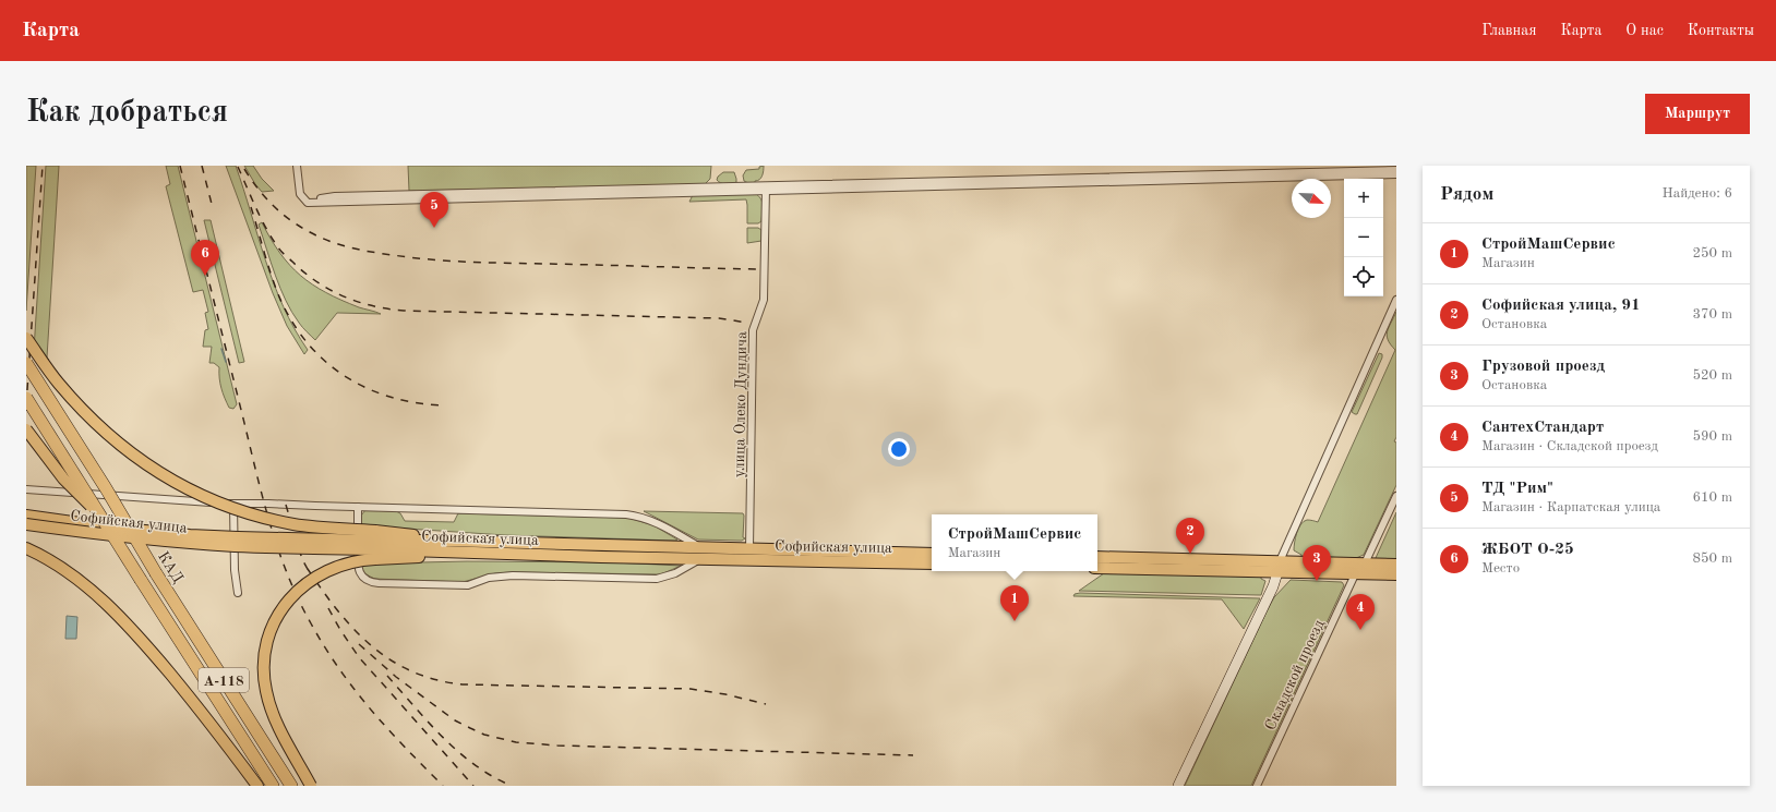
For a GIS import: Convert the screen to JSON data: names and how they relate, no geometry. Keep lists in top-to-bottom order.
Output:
{
  "streets": {
    "highway": ["КАД", "А-118"],
    "main road": ["Софийская улица"],
    "street": ["улица Олеко Дундича", "Складской проезд"]
  },
  "crossings": [
    ["улица Олеко Дундича", "Софийская улица"]
  ],
  "north": "bottom right",
  "page": {
    "header": "Карта",
    "nav": [
      "Главная",
      "Карта",
      "О нас",
      "Контакты"
    ],
    "buttons": "Маршрут",
    "title": "Как добраться",
    "heading": ["Рядом", "Найдено: 6"],
    "map_buttons": ["+", "−"],
    "pins": [
      "5",
      "6",
      "2",
      "3",
      "1",
      "4"
    ],
    "list": [
      {
        "mark": "1",
        "name": "СтройМашСервис",
        "note": "Магазин",
        "value": "250 m"
      },
      {
        "mark": "2",
        "name": "Софийская улица, 91",
        "note": "Остановка",
        "value": "370 m"
      },
      {
        "mark": "3",
        "name": "Грузовой проезд",
        "note": "Остановка",
        "value": "520 m"
      },
      {
        "mark": "4",
        "name": "СантехСтандарт",
        "note": "Магазин · Складской проезд",
        "value": "590 m"
      },
      {
        "mark": "5",
        "name": "ТД \"Рим\"",
        "note": "Магазин · Карпатская улица",
        "value": "610 m"
      },
      {
        "mark": "6",
        "name": "ЖБОТ О-25",
        "note": "Место",
        "value": "850 m"
      }
    ],
    "popup": ["СтройМашСервис", "Магазин"]
  }
}
